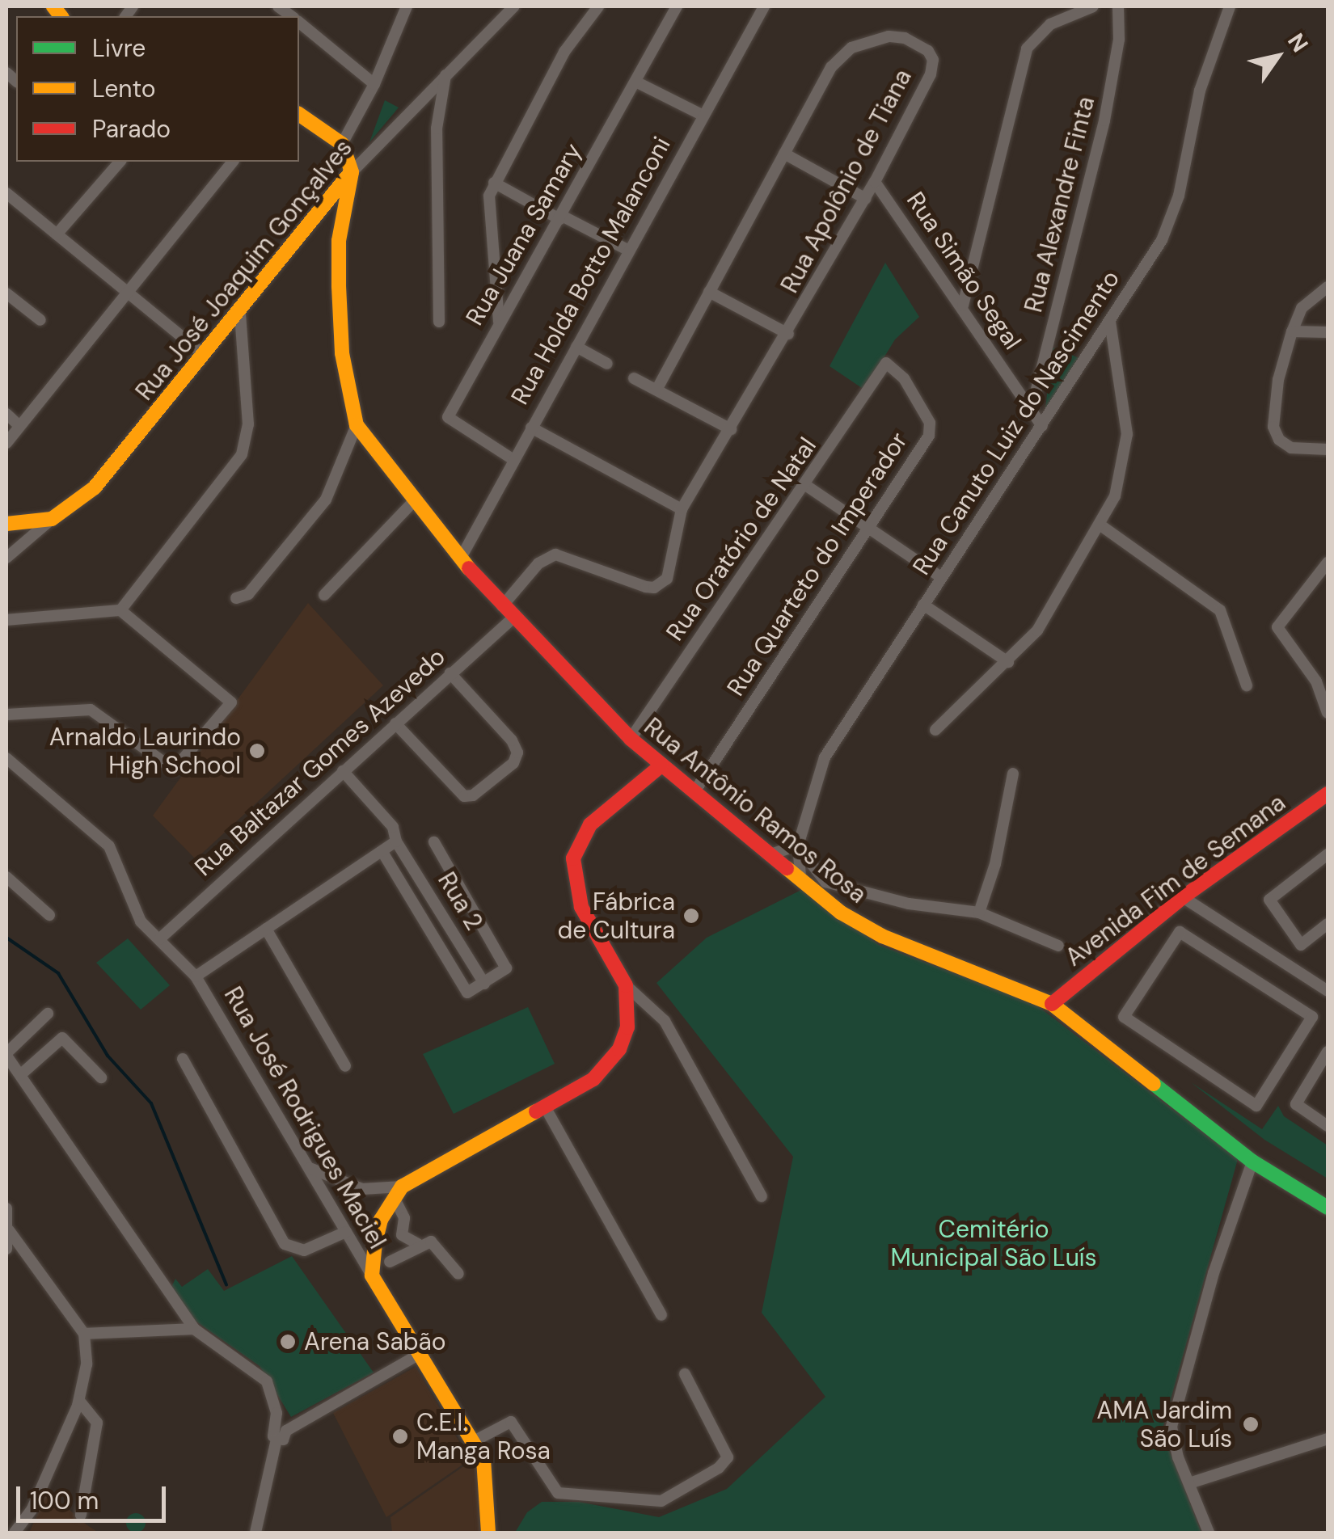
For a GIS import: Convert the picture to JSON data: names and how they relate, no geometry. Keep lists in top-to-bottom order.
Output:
{
  "streets": {
    "street": [
      "Rua Apolônio de Tiana",
      "Rua Alexandre Finta",
      "Rua Juana Samary",
      "Rua José Joaquim Gonçalves",
      "Rua Holda Botto Malanconi",
      "Rua Simão Segal",
      "Rua Canuto Luiz do Nascimento",
      "Rua Oratório de Natal",
      "Rua Quarteto do Imperador",
      "Rua Baltazar Gomes Azevedo",
      "Rua Antônio Ramos Rosa",
      "Avenida Fim de Semana",
      "Rua 2",
      "Rua José Rodrigues Maciel"
    ]
  },
  "crossings": [
    ["Rua Apolônio de Tiana", "Rua Simão Segal"],
    ["Rua Apolônio de Tiana", "Rua Antônio Ramos Rosa"],
    ["Rua Alexandre Finta", "Rua Simão Segal"],
    ["Rua Juana Samary", "Rua Holda Botto Malanconi"],
    ["Rua Holda Botto Malanconi", "Rua Antônio Ramos Rosa"],
    ["Rua Simão Segal", "Rua Canuto Luiz do Nascimento"],
    ["Rua Canuto Luiz do Nascimento", "Rua Antônio Ramos Rosa"],
    ["Rua Oratório de Natal", "Rua Quarteto do Imperador"],
    ["Rua Oratório de Natal", "Rua Antônio Ramos Rosa"],
    ["Rua Quarteto do Imperador", "Rua Antônio Ramos Rosa"],
    ["Rua Baltazar Gomes Azevedo", "Rua Antônio Ramos Rosa"],
    ["Rua Antônio Ramos Rosa", "Avenida Fim de Semana"],
    ["Rua 2", "Rua José Rodrigues Maciel"]
  ],
  "parks": ["Cemitério Municipal São Luís"],
  "places": [
    "Arnaldo Laurindo High School",
    "Fábrica de Cultura",
    "Arena Sabão",
    "AMA Jardim São Luís",
    "C.E.I. Manga Rosa"
  ],
  "legend": ["Livre", "Lento", "Parado"],
  "scale_bar": "100 m",
  "north": "top right"
}
